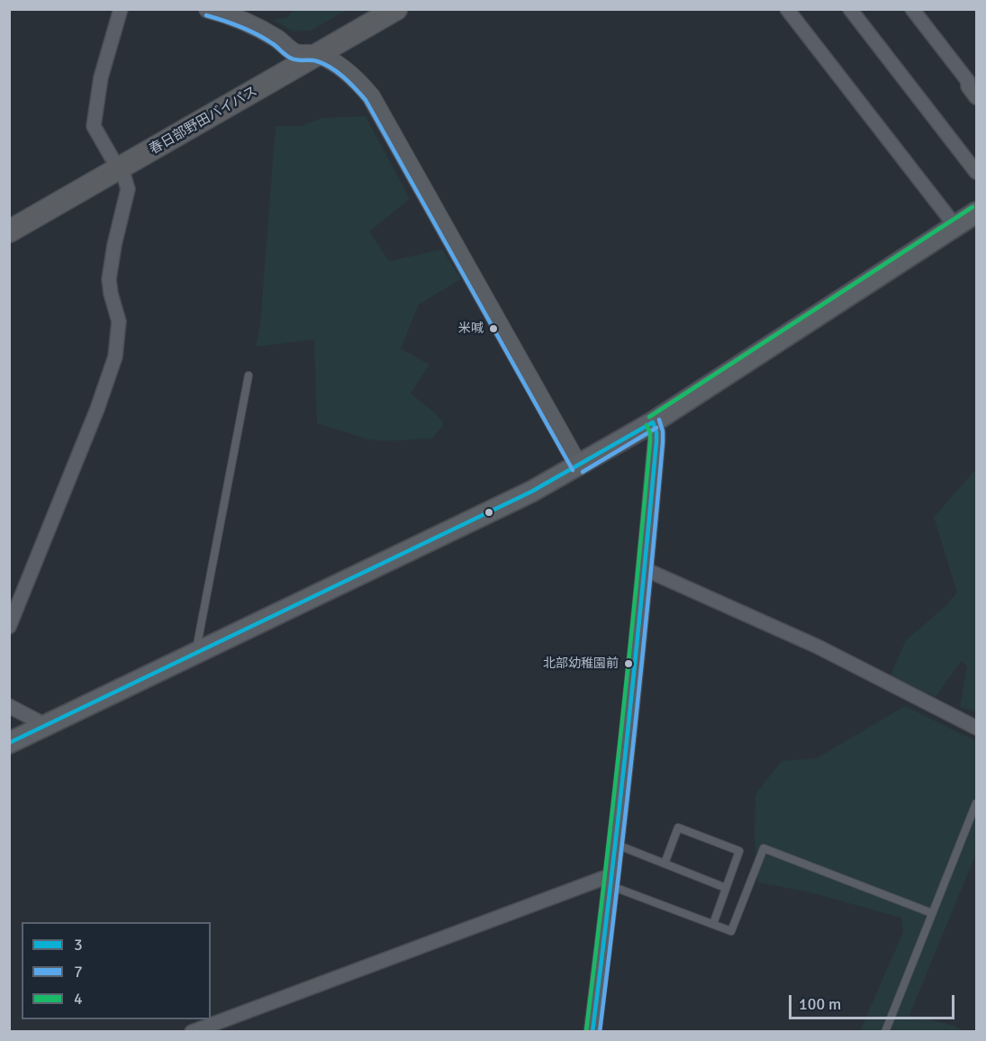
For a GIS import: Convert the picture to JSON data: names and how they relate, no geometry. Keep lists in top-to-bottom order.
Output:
{
  "streets": {
    "highway": ["春日部野田バイパス"]
  },
  "places": ["米喊", "北部幼稚園前"],
  "lines": ["transit line 7", "transit line 4", "transit line 3"],
  "legend": ["3", "7", "4"],
  "scale_bar": "100 m"
}
